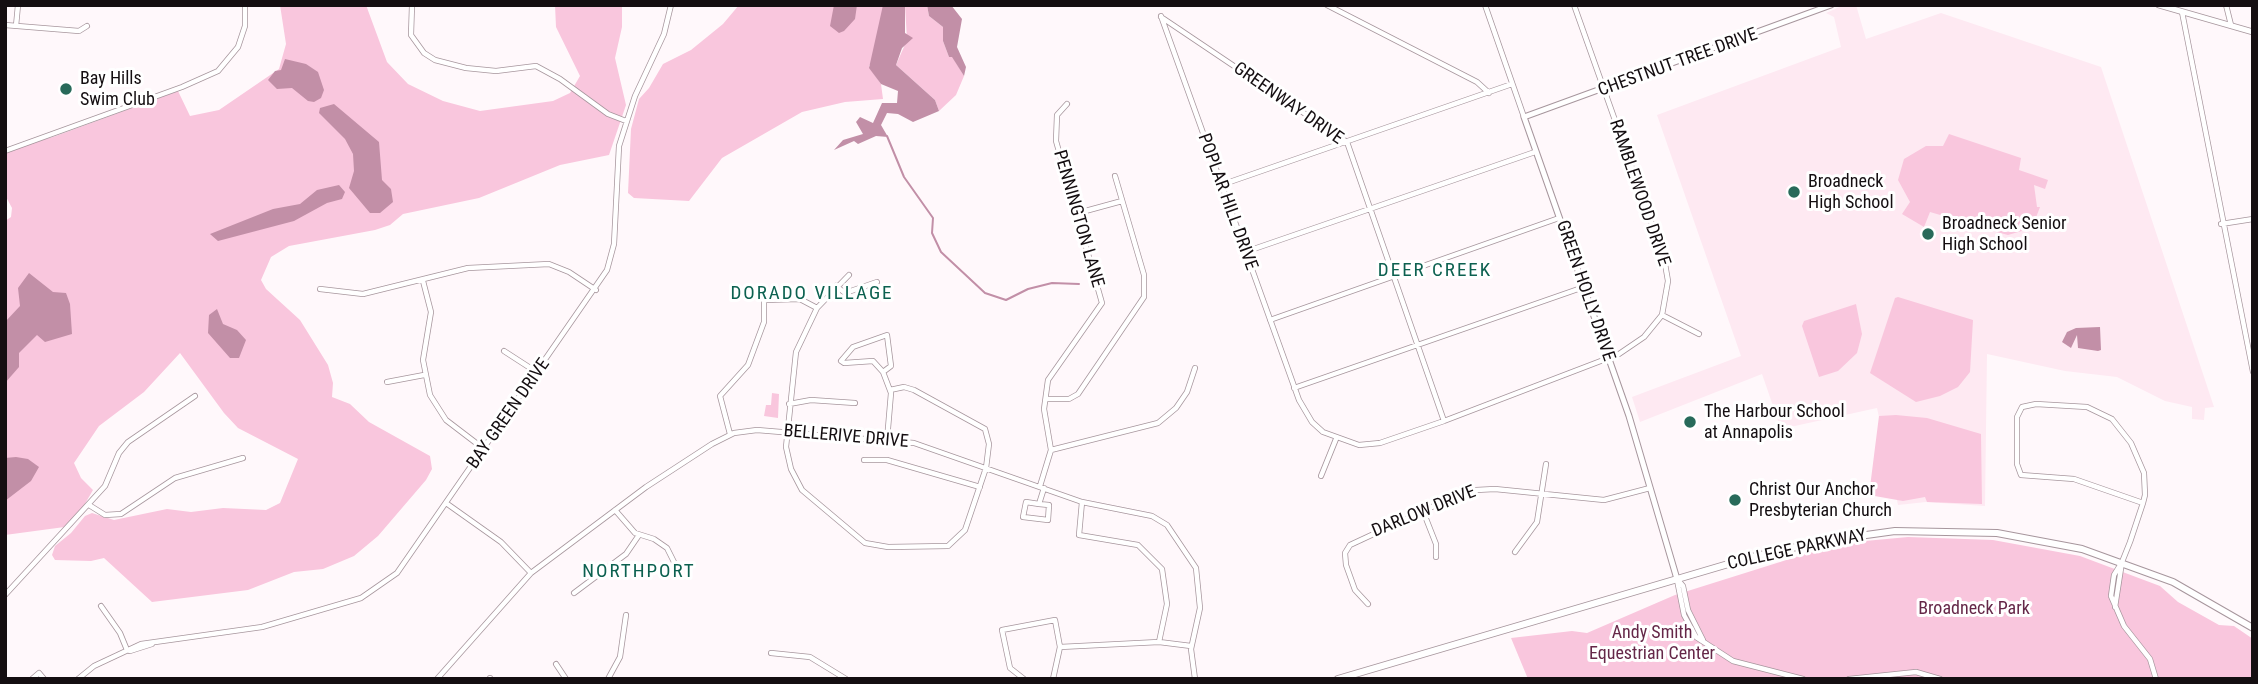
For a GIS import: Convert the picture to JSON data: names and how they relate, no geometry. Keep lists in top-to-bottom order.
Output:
{
  "streets": {
    "main road": ["COLLEGE PARKWAY"],
    "street": [
      "CHESTNUT TREE DRIVE",
      "GREENWAY DRIVE",
      "RAMBLEWOOD DRIVE",
      "POPLAR HILL DRIVE",
      "PENNINGTON LANE",
      "GREEN HOLLY DRIVE",
      "BAY GREEN DRIVE",
      "BELLERIVE DRIVE",
      "DARLOW DRIVE"
    ]
  },
  "crossings": [
    ["CHESTNUT TREE DRIVE", "RAMBLEWOOD DRIVE"],
    ["CHESTNUT TREE DRIVE", "GREEN HOLLY DRIVE"],
    ["GREENWAY DRIVE", "POPLAR HILL DRIVE"],
    ["PENNINGTON LANE", "BELLERIVE DRIVE"],
    ["GREEN HOLLY DRIVE", "DARLOW DRIVE"],
    ["GREEN HOLLY DRIVE", "COLLEGE PARKWAY"]
  ],
  "districts": ["DEER CREEK", "DORADO VILLAGE", "NORTHPORT"],
  "parks": ["Broadneck Park", "Andy Smith Equestrian Center"],
  "places": [
    "Bay Hills Swim Club",
    "Broadneck High School",
    "Broadneck Senior High School",
    "The Harbour School at Annapolis",
    "Christ Our Anchor Presbyterian Church"
  ]
}
